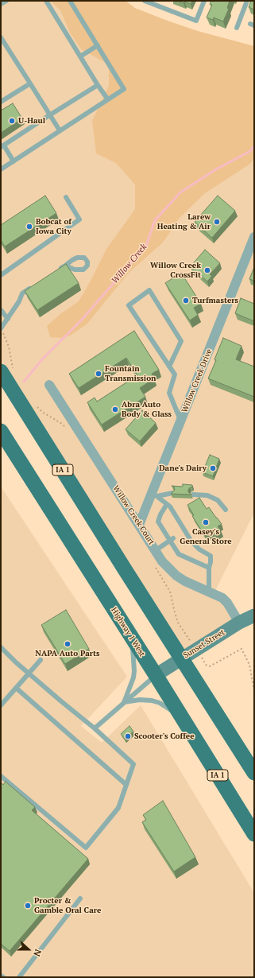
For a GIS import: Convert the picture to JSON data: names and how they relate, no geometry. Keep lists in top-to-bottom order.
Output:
{
  "streets": {
    "main road": ["IA 1", "Highway 1 West"],
    "street": ["Willow Creek Drive", "Willow Creek Court", "Sunset Street"]
  },
  "crossings": [
    ["Willow Creek Drive", "Willow Creek Court"],
    ["IA 1", "Sunset Street"],
    ["Willow Creek Court", "Sunset Street"],
    ["Highway 1 West", "Sunset Street"]
  ],
  "water": ["Willow Creek"],
  "places": [
    "U-Haul",
    "Larew Heating & Air",
    "Bobcat of Iowa City",
    "Willow Creek CrossFit",
    "Turfmasters",
    "Fountain Transmission",
    "Abra Auto Body & Glass",
    "Dane's Dairy",
    "Casey's General Store",
    "NAPA Auto Parts",
    "Scooter's Coffee",
    "Procter & Gamble Oral Care"
  ],
  "north": "right"
}
